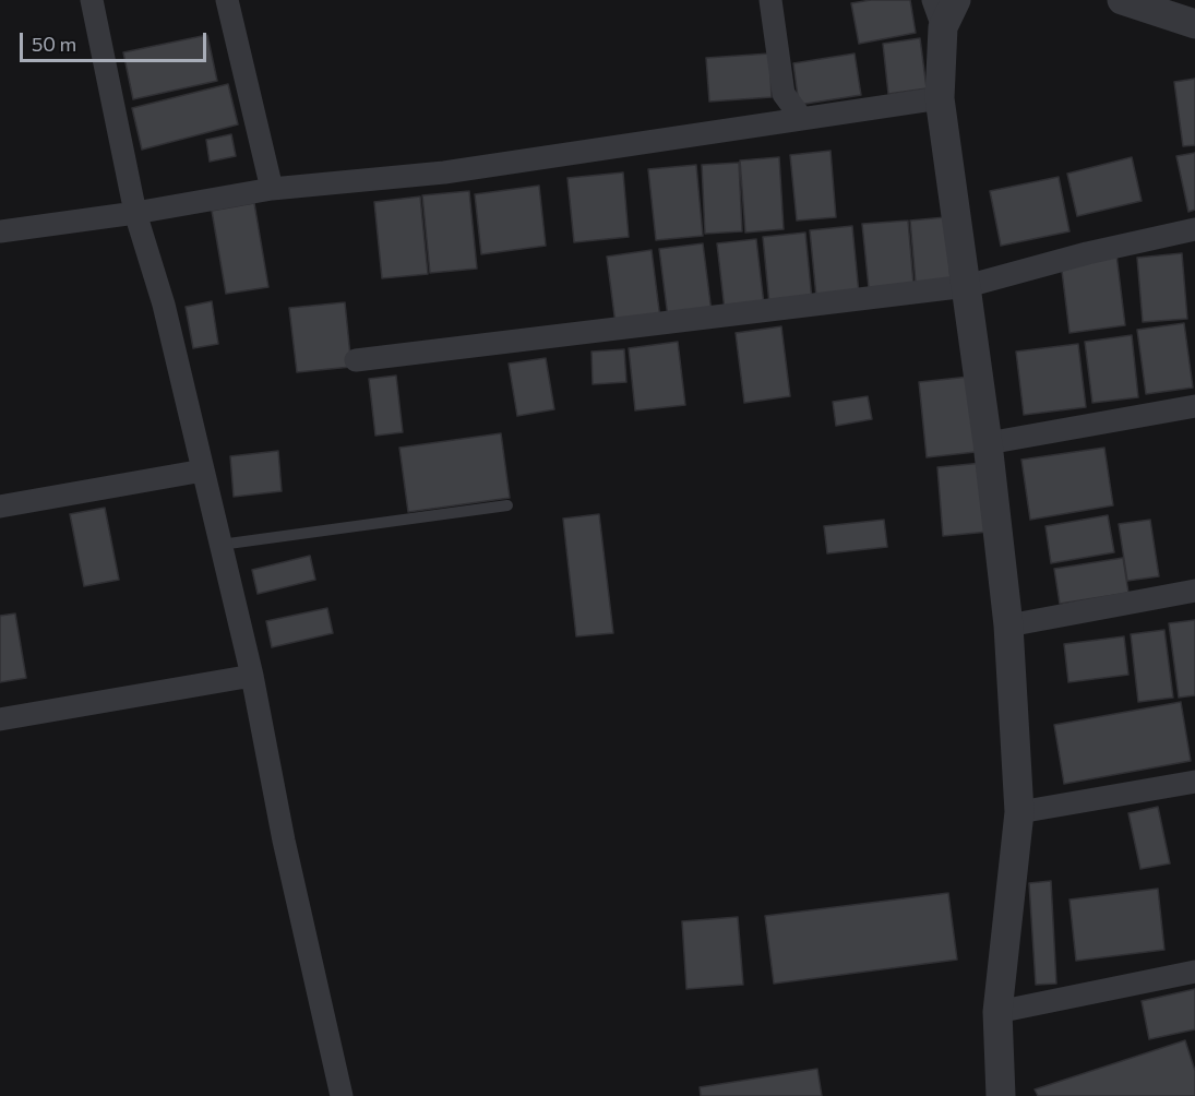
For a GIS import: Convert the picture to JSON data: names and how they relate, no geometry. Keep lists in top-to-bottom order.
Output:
{
  "scale_bar": "50 m"
}
